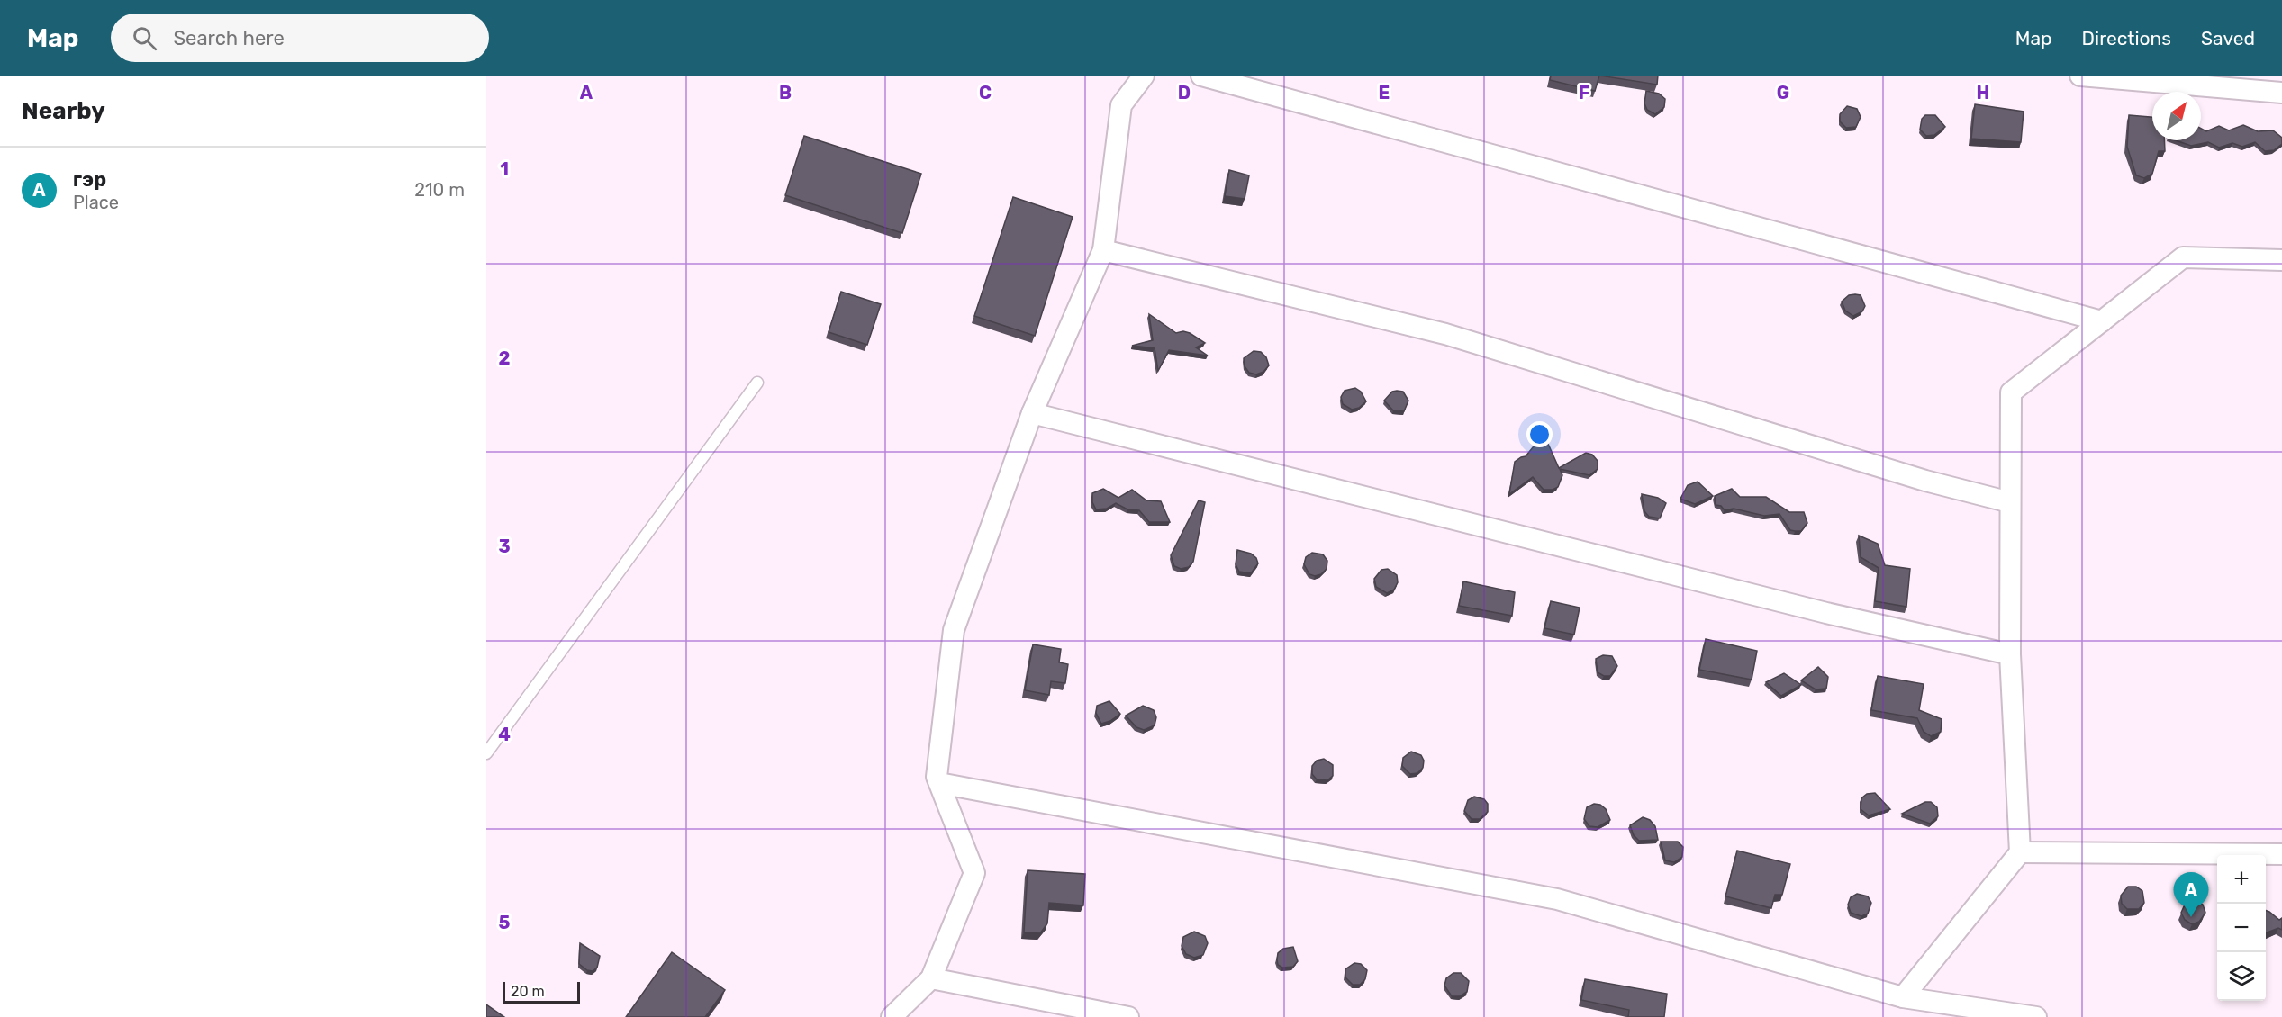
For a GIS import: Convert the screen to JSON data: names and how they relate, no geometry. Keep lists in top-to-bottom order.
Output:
{
  "scale_bar": "20 m",
  "north": "top right",
  "page": {
    "header": "Map",
    "search": "Search here",
    "nav": ["Map", "Directions", "Saved"],
    "heading": "Nearby",
    "list": [
      {
        "mark": "A",
        "name": "гэр",
        "note": "Place",
        "value": "210 m"
      }
    ],
    "map_buttons": ["+", "−"],
    "pins": "A",
    "scale": "20 m"
  },
  "grid": {
    "columns": [
      "A",
      "B",
      "C",
      "D",
      "E",
      "F",
      "G",
      "H"
    ],
    "rows": [
      "1",
      "2",
      "3",
      "4",
      "5"
    ]
  }
}
